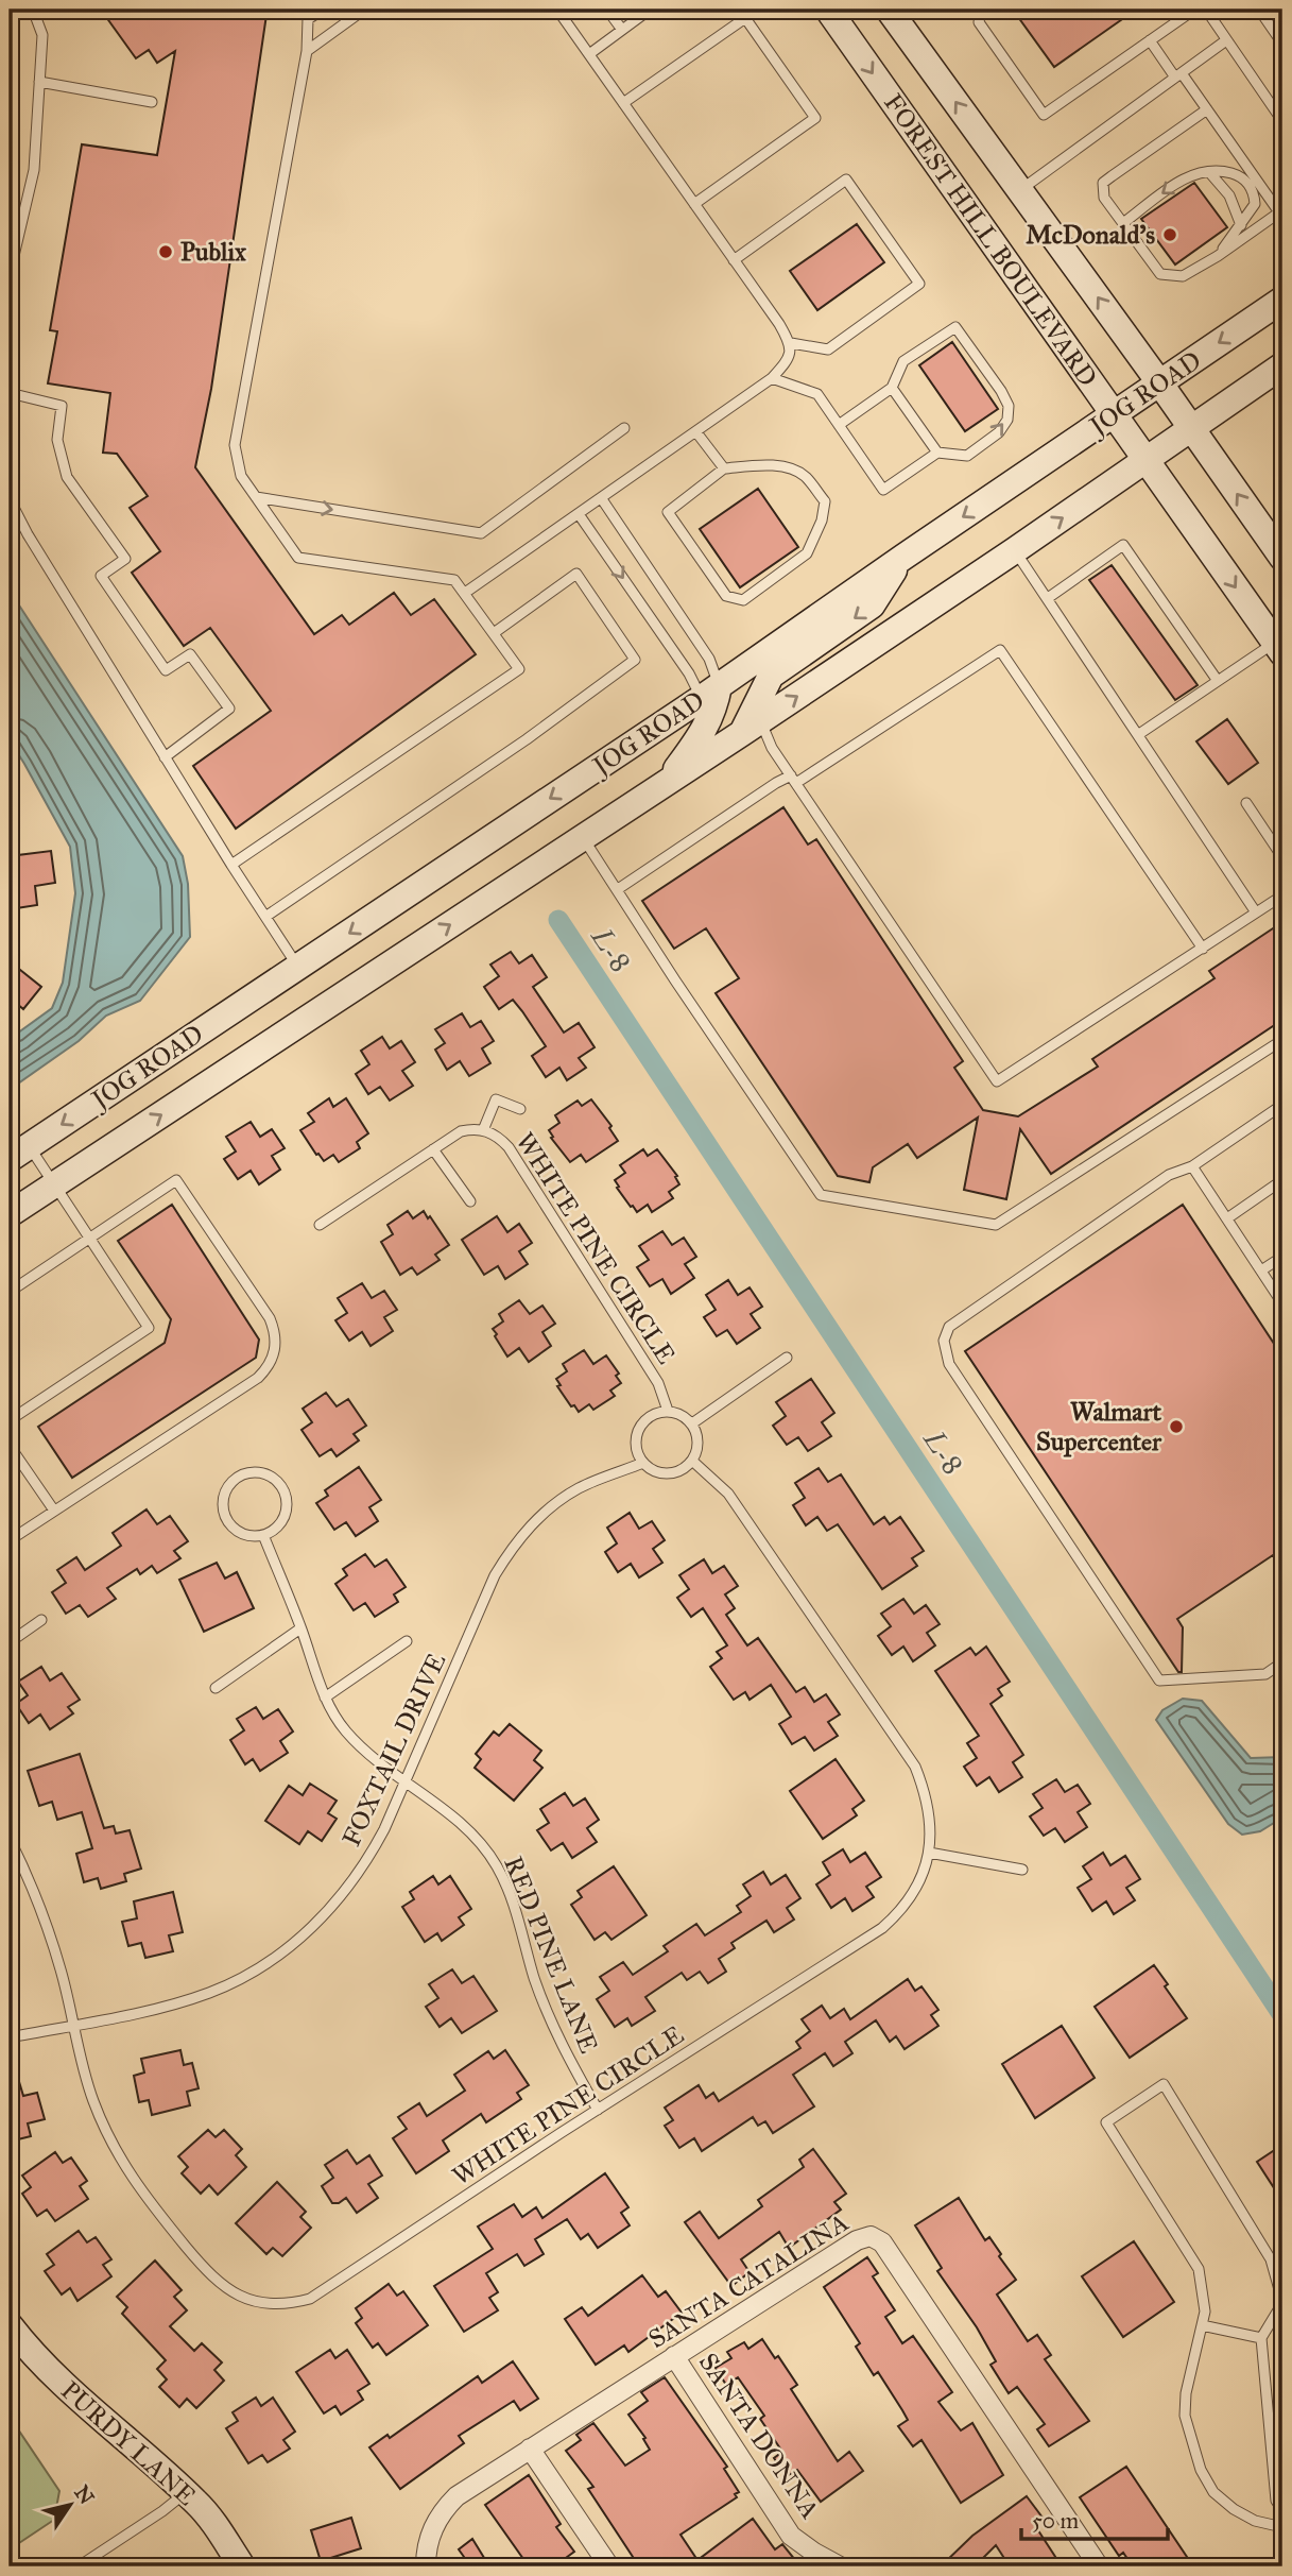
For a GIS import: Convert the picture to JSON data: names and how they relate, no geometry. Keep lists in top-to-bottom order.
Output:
{
  "streets": {
    "main road": ["FOREST HILL BOULEVARD", "JOG ROAD", "PURDY LANE"],
    "street": ["SANTA CATALINA", "SANTA DONNA"],
    "lane": ["WHITE PINE CIRCLE", "FOXTAIL DRIVE", "RED PINE LANE"]
  },
  "crossings": [
    ["FOREST HILL BOULEVARD", "JOG ROAD"],
    ["WHITE PINE CIRCLE", "FOXTAIL DRIVE"],
    ["WHITE PINE CIRCLE", "RED PINE LANE"],
    ["FOXTAIL DRIVE", "RED PINE LANE"],
    ["SANTA CATALINA", "SANTA DONNA"]
  ],
  "water": ["L-8"],
  "places": ["McDonald's", "Publix", "Walmart Supercenter"],
  "scale_bar": "50 m",
  "north": "top right"
}
